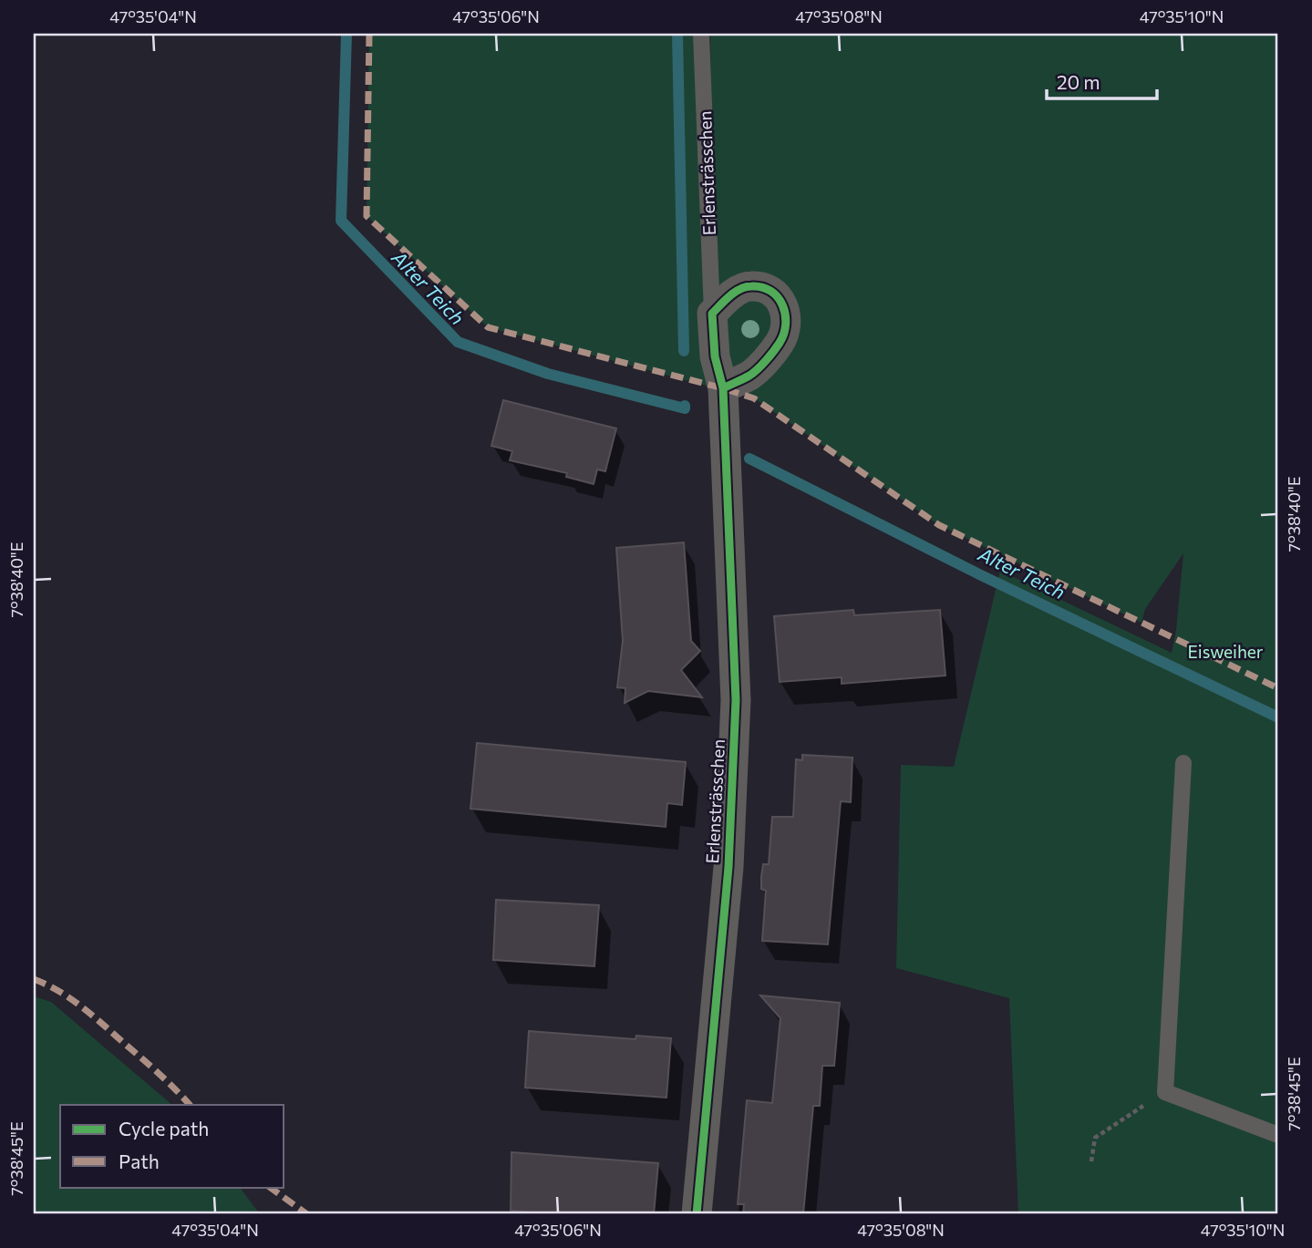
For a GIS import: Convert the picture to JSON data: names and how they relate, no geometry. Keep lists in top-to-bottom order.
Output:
{
  "streets": {
    "street": ["Erlensträsschen"]
  },
  "water": ["Alter Teich"],
  "parks": ["Eisweiher"],
  "legend": ["Cycle path", "Path"],
  "scale_bar": "20 m",
  "coordinates": [
    "47°35'04\"N",
    "47°35'06\"N",
    "47°35'08\"N",
    "47°35'10\"N",
    "7°38'40\"E",
    "7°38'45\"E"
  ]
}
